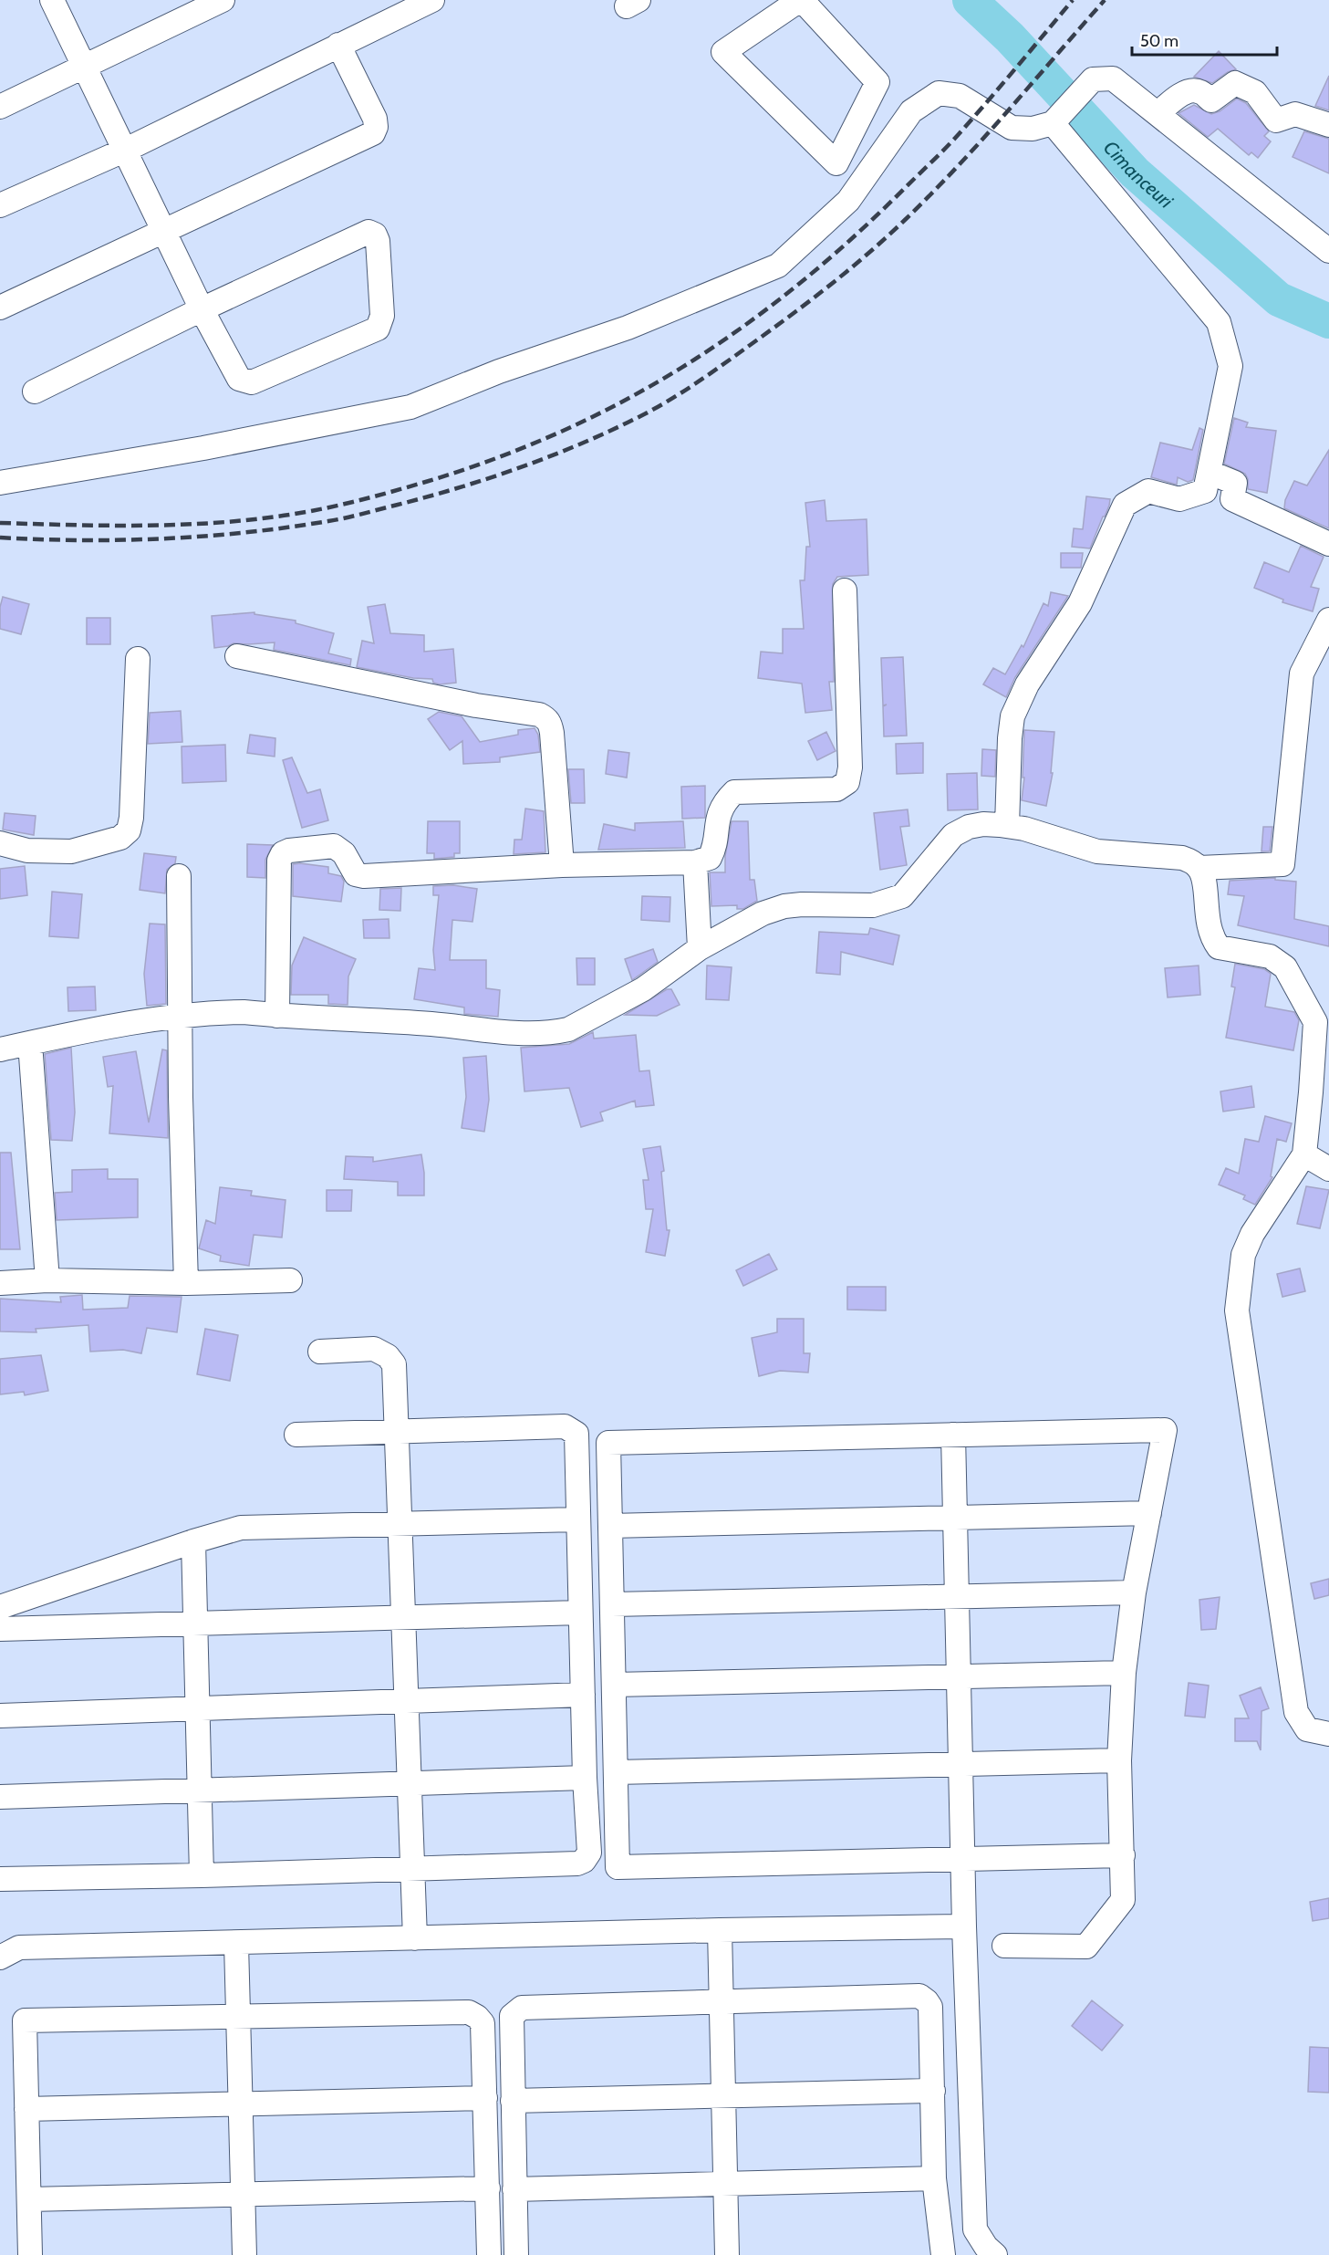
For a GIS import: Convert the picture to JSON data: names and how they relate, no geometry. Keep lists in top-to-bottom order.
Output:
{
  "water": ["Cimanceuri"],
  "scale_bar": "50 m"
}
